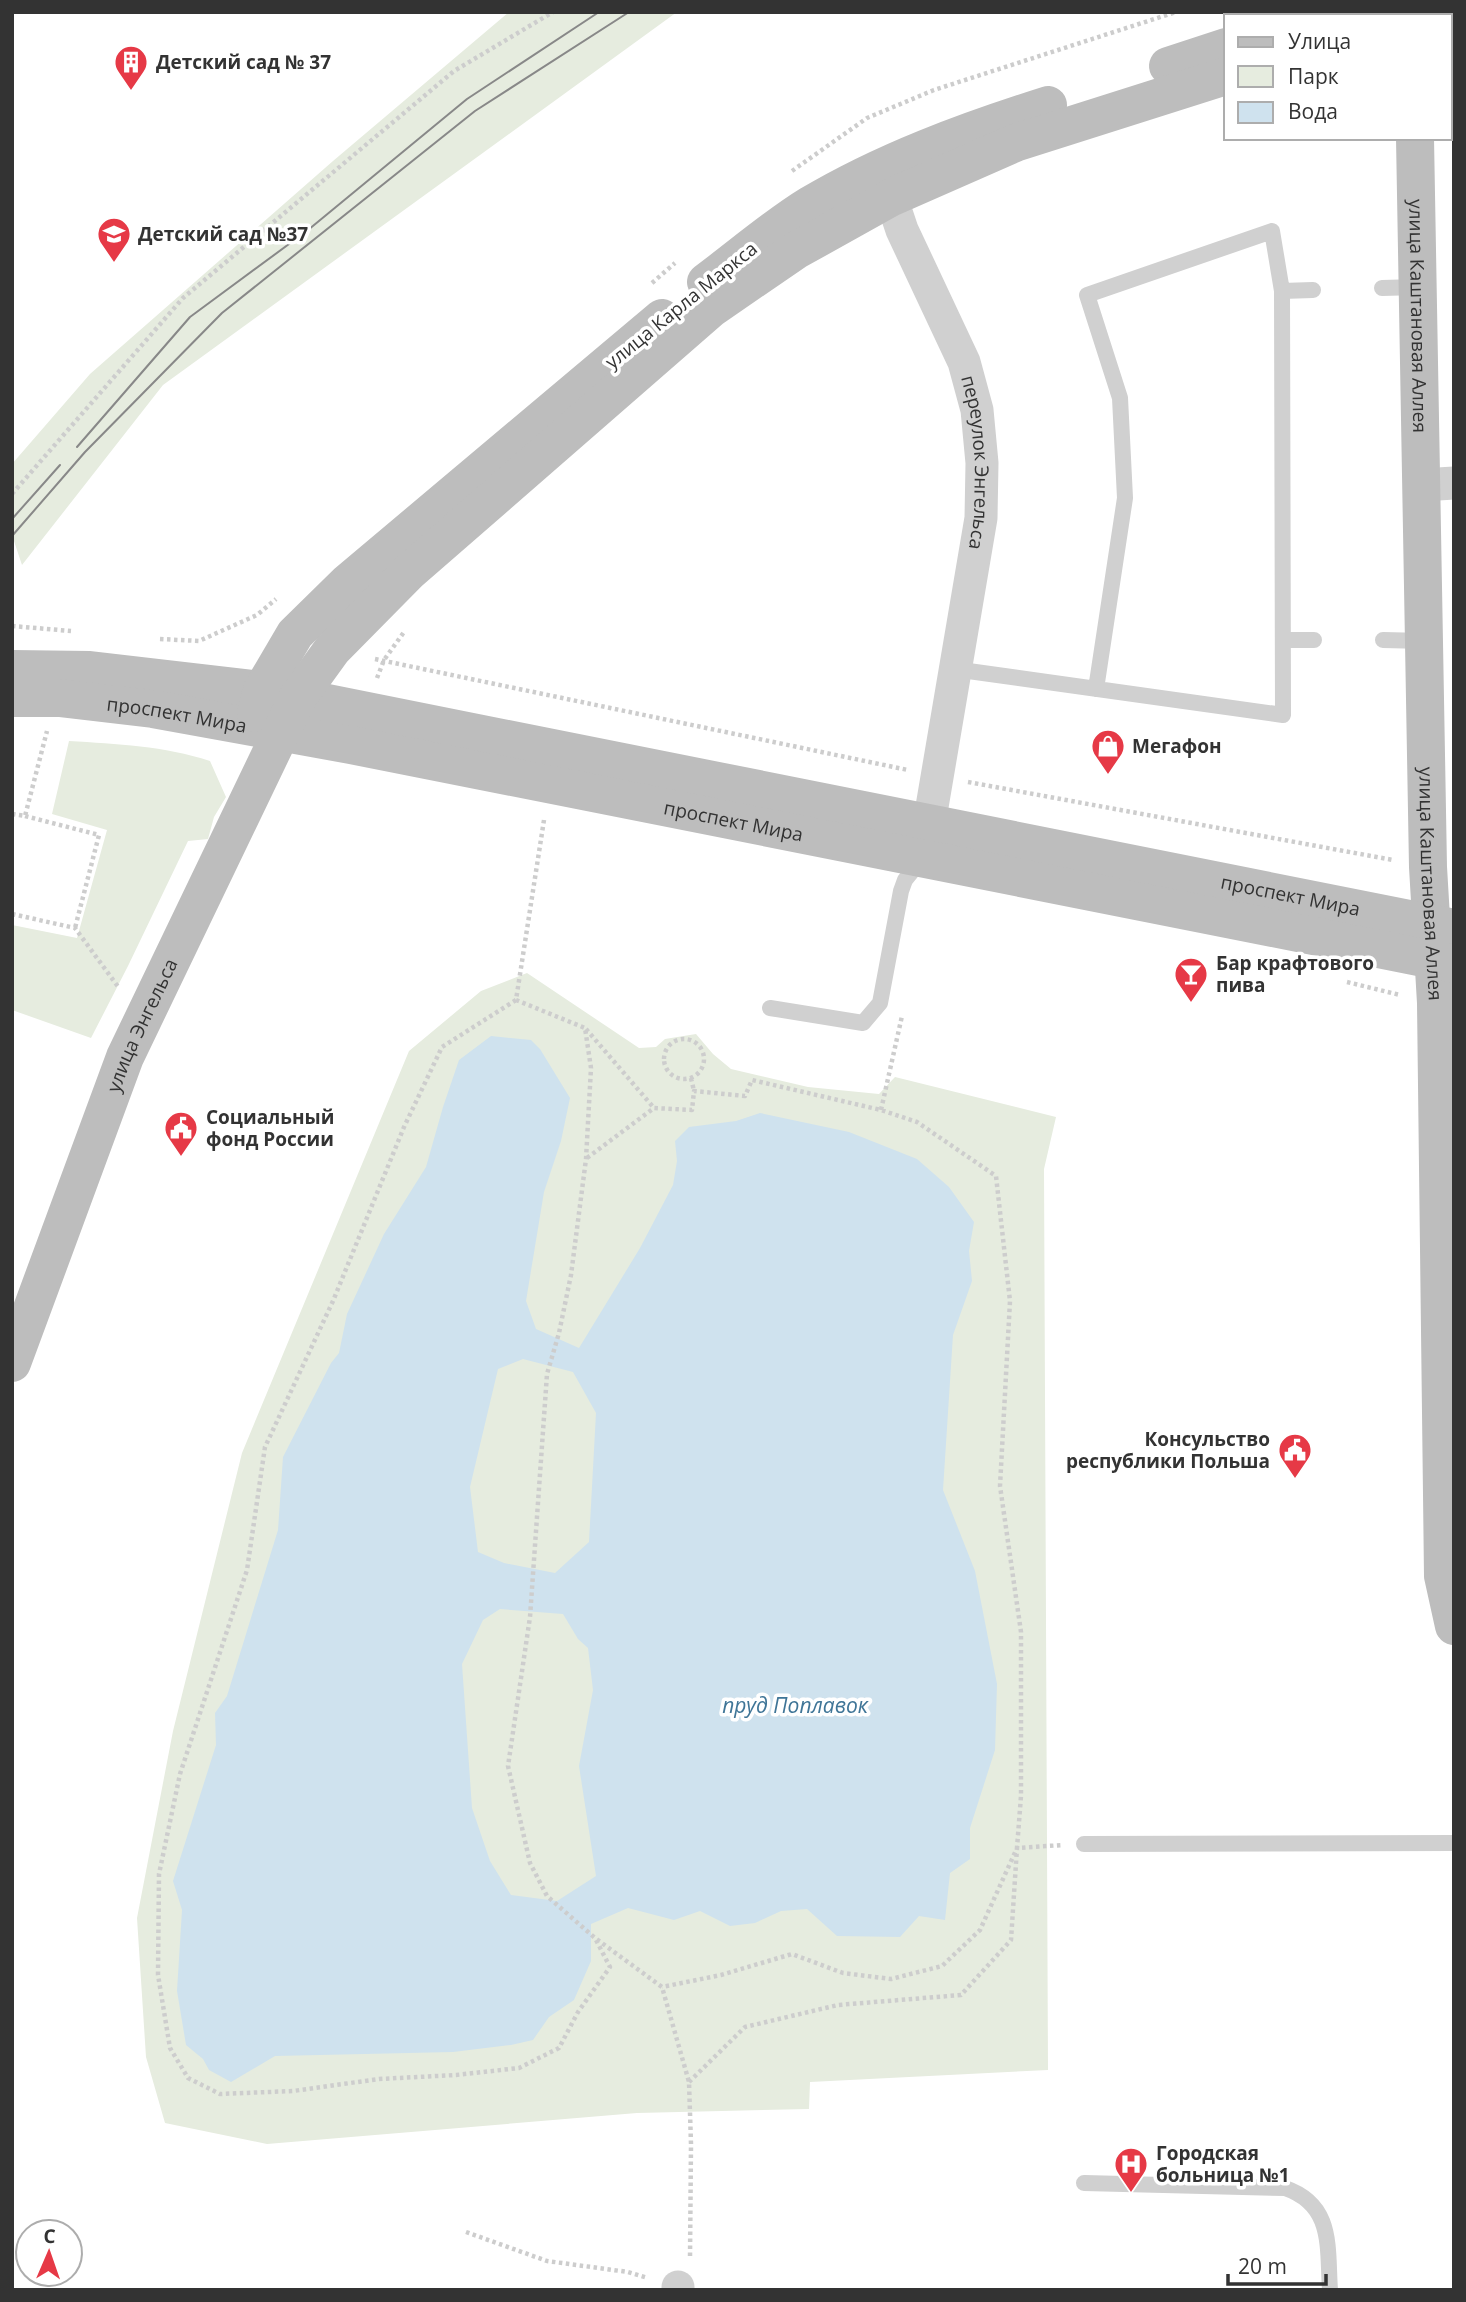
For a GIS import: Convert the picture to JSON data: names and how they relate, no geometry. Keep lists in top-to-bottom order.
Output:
{
  "streets": {
    "main road": [
      "улица Карла Маркса",
      "улица Каштановая Аллея",
      "проспект Мира",
      "улица Энгельса"
    ],
    "street": ["переулок Энгельса"]
  },
  "crossings": [
    ["улица Карла Маркса", "переулок Энгельса"],
    ["улица Карла Маркса", "проспект Мира"],
    ["улица Карла Маркса", "улица Энгельса"],
    ["улица Каштановая Аллея", "проспект Мира"],
    ["переулок Энгельса", "проспект Мира"],
    ["проспект Мира", "улица Энгельса"]
  ],
  "water": ["пруд Поплавок"],
  "places": {
    "building": ["Детский сад № 37"],
    "school or university": ["Детский сад №37"],
    "shop": ["Мегафон"],
    "bar": ["Бар крафтового пива"],
    "public building": ["Социальный фонд России", "Консульство республики Польша"],
    "hospital": ["Городская больница №1"]
  },
  "legend": ["Улица", "Парк", "Вода"],
  "scale_bar": "20 m",
  "north": "top"
}
